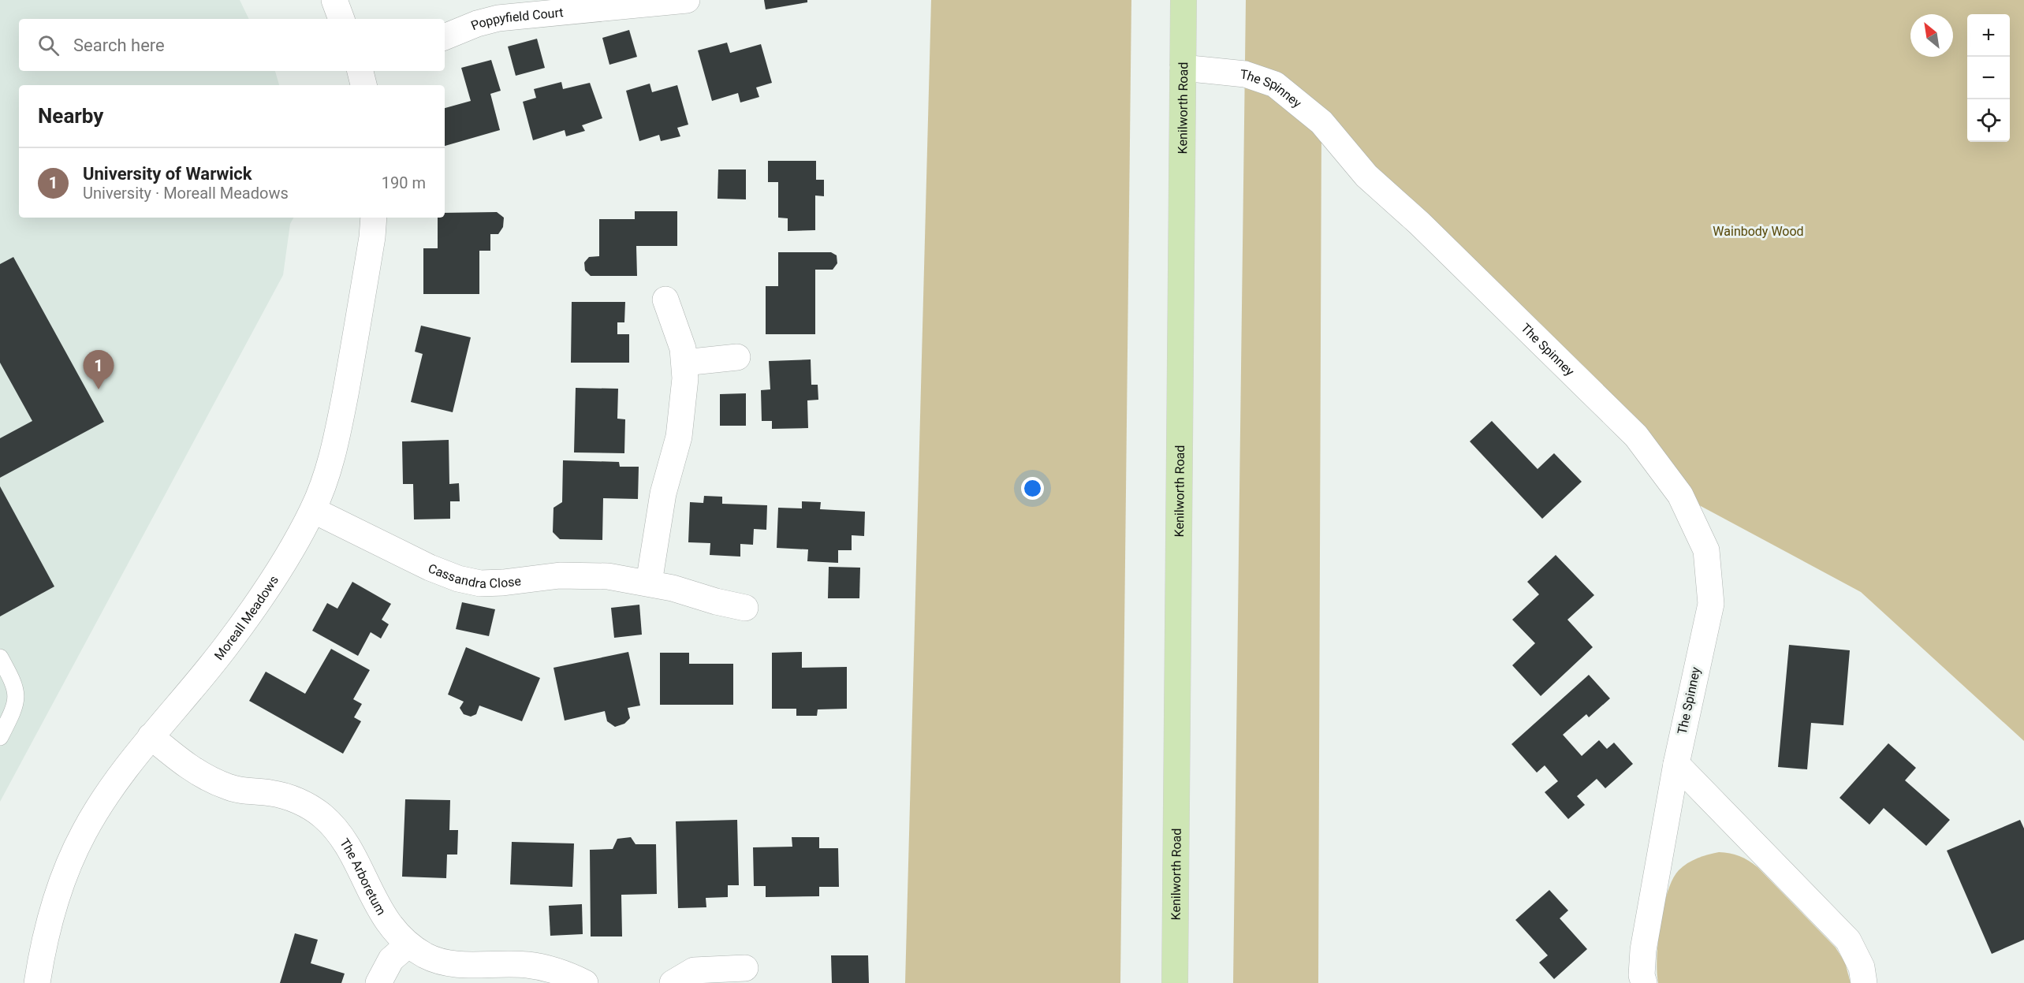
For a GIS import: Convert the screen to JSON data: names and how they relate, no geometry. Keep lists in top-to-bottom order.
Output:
{
  "streets": {
    "main road": ["Kenilworth Road"],
    "street": [
      "Poppyfield Court",
      "The Spinney",
      "Cassandra Close",
      "Moreall Meadows",
      "The Arboretum"
    ]
  },
  "crossings": [
    ["The Spinney", "Kenilworth Road"],
    ["Cassandra Close", "Moreall Meadows"],
    ["Moreall Meadows", "The Arboretum"]
  ],
  "parks": ["Wainbody Wood"],
  "north": "top left",
  "page": {
    "map_buttons": ["+", "−"],
    "search": "Search here",
    "heading": "Nearby",
    "list": [
      {
        "mark": "1",
        "name": "University of Warwick",
        "note": "University · Moreall Meadows",
        "value": "190 m"
      }
    ],
    "pins": "1"
  }
}
